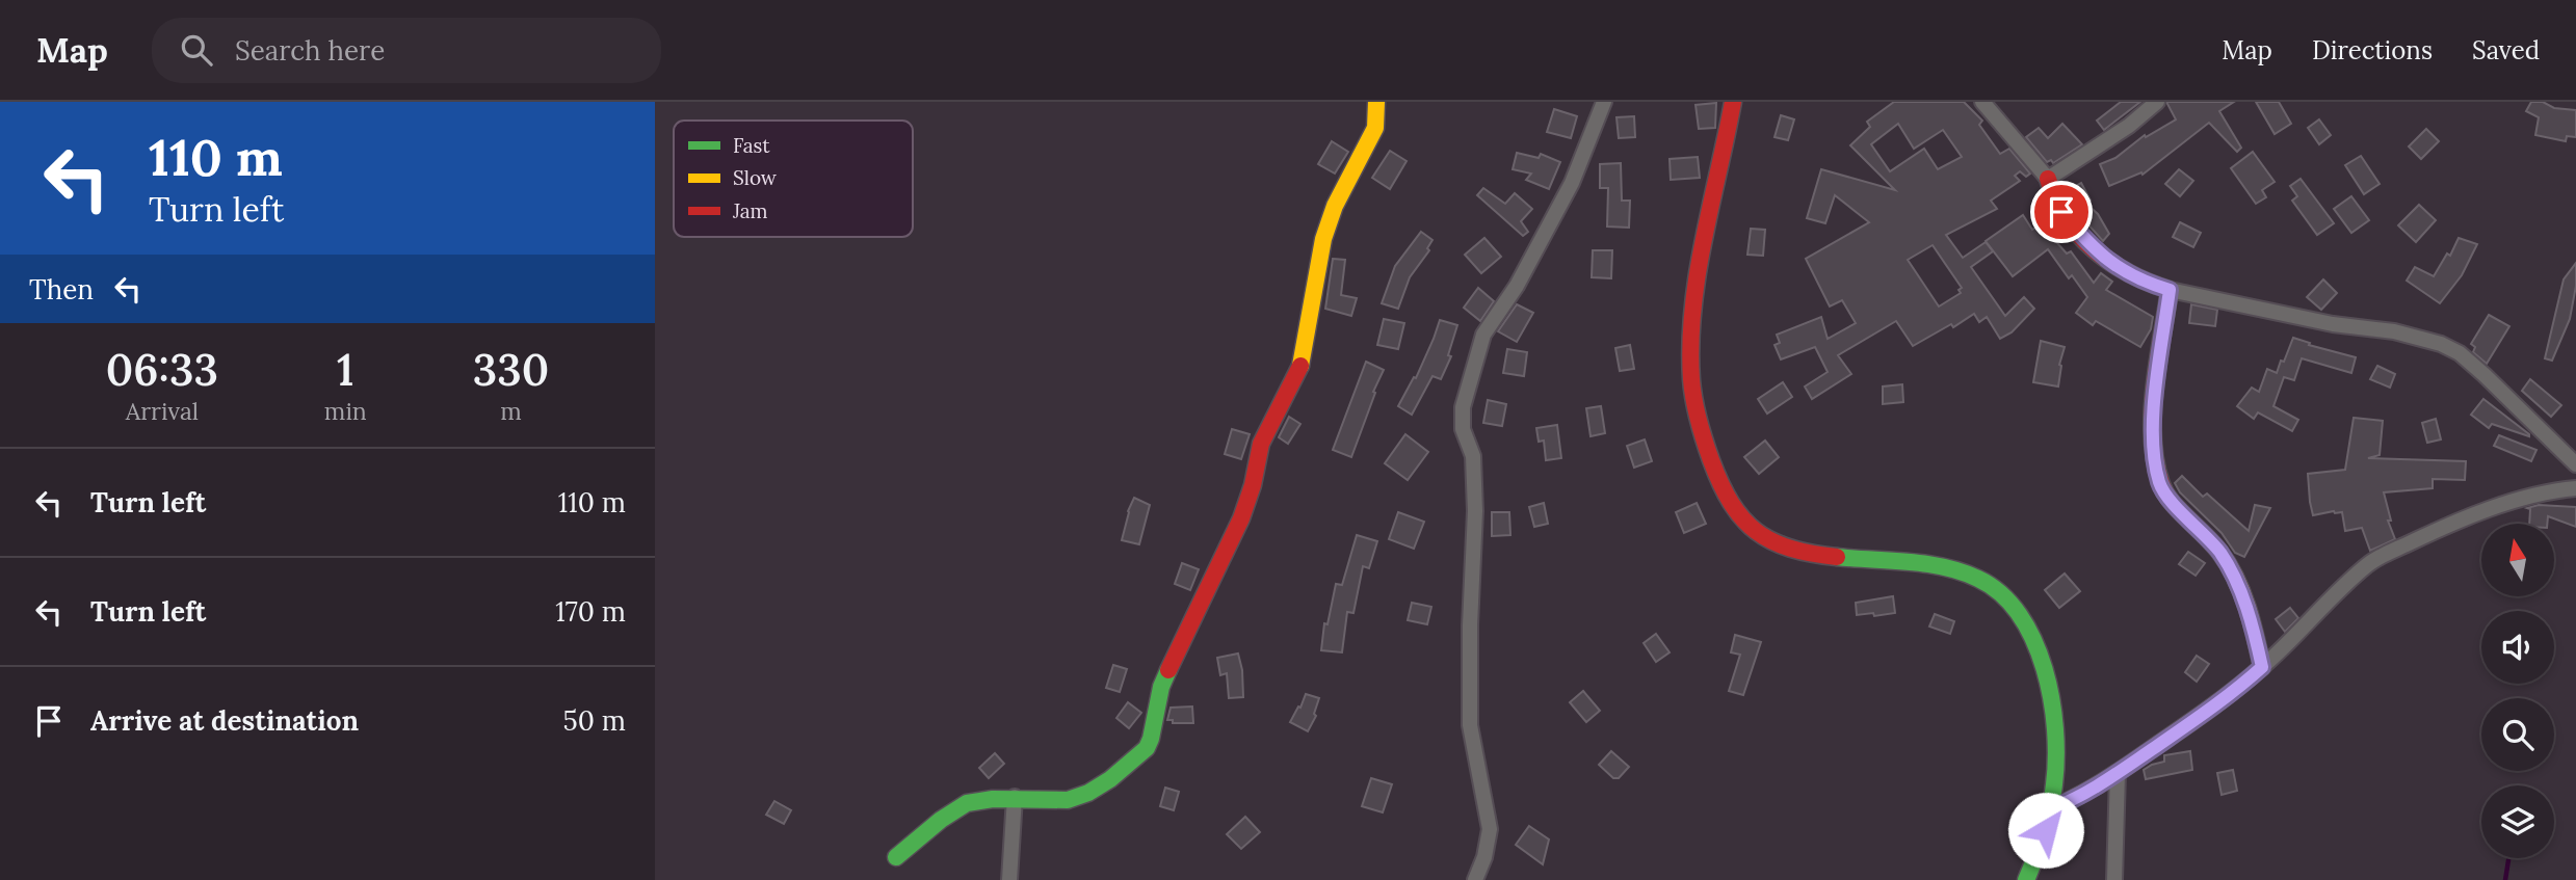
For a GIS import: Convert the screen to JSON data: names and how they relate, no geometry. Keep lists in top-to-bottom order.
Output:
{
  "legend": ["Fast", "Slow", "Jam"],
  "north": "top",
  "page": {
    "header": "Map",
    "search": "Search here",
    "nav": ["Map", "Directions", "Saved"],
    "turn": ["110 m", "Turn left"],
    "then": "Then",
    "eta": [
      "06:33",
      "Arrival",
      "1",
      "min",
      "330",
      "m"
    ],
    "list": [
      {
        "name": "Turn left",
        "value": "110 m"
      },
      {
        "name": "Turn left",
        "value": "170 m"
      },
      {
        "name": "Arrive at destination",
        "value": "50 m"
      }
    ]
  }
}
